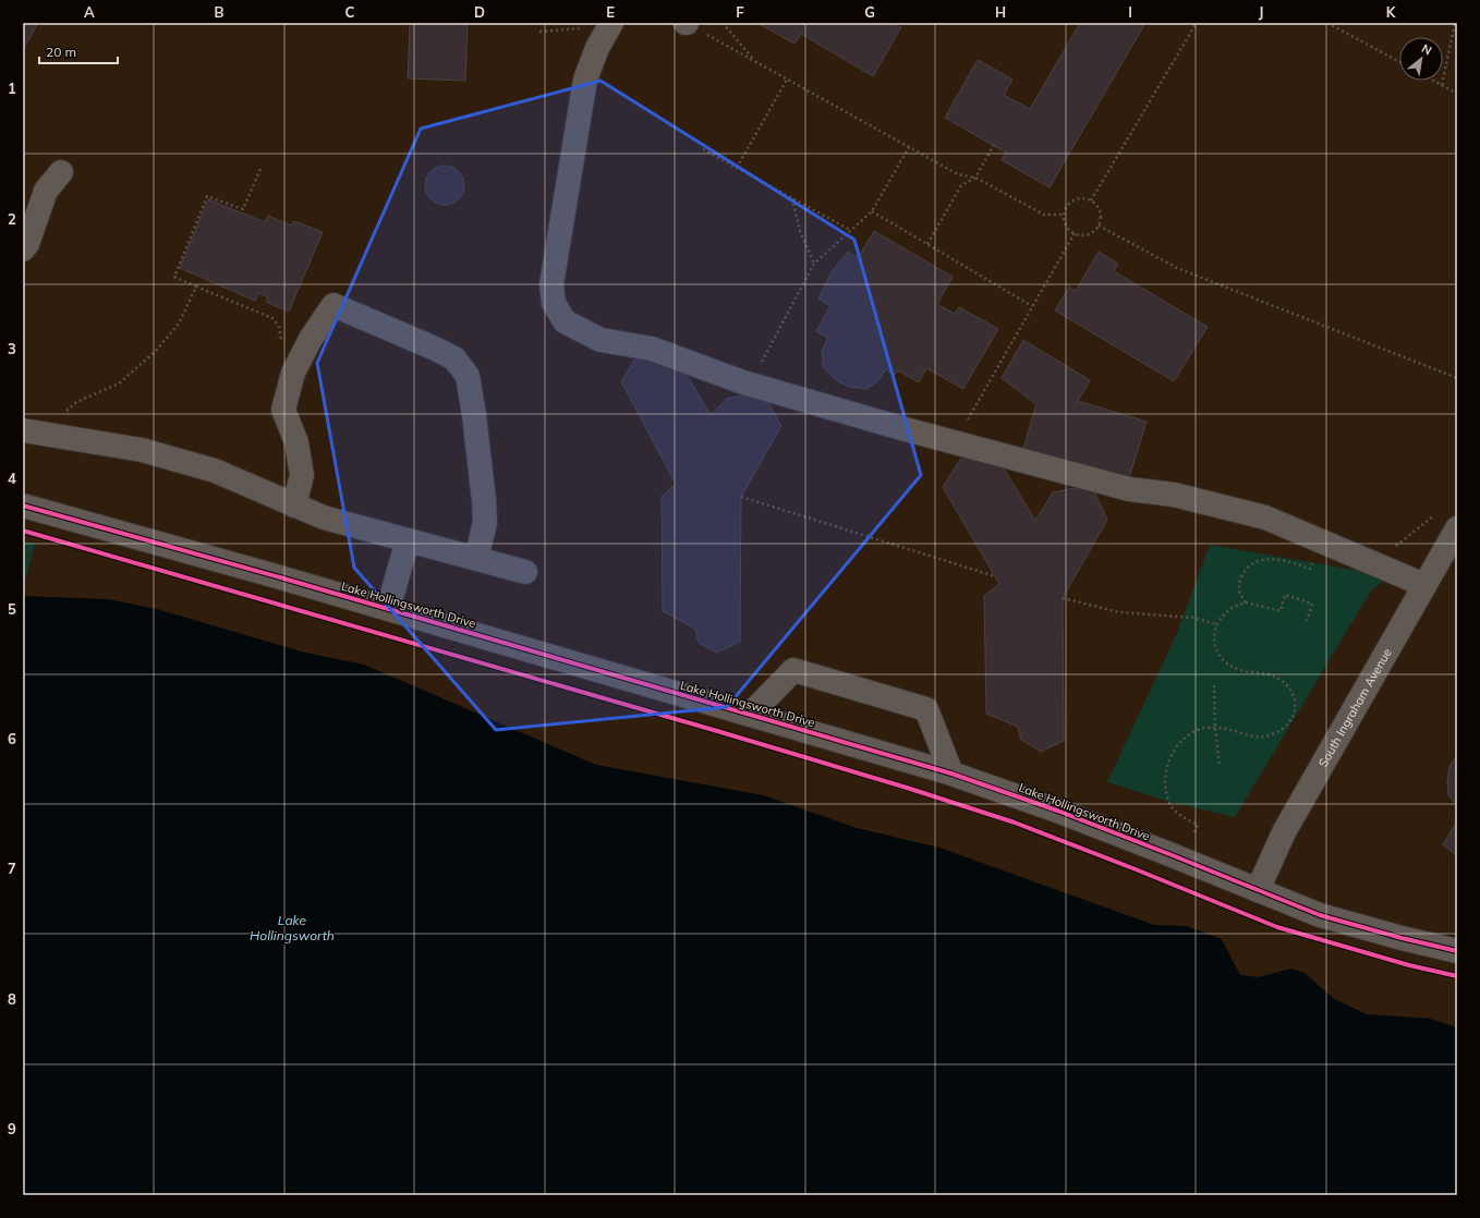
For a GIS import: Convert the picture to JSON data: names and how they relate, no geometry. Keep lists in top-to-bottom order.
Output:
{
  "streets": {
    "street": ["Lake Hollingsworth Drive", "South Ingraham Avenue"]
  },
  "crossings": [
    ["Lake Hollingsworth Drive", "South Ingraham Avenue"]
  ],
  "water": ["Lake Hollingsworth"],
  "scale_bar": "20 m",
  "north": "top right",
  "grid": {
    "columns": [
      "A",
      "B",
      "C",
      "D",
      "E",
      "F",
      "G",
      "H",
      "I",
      "J",
      "K"
    ],
    "rows": [
      "1",
      "2",
      "3",
      "4",
      "5",
      "6",
      "7",
      "8",
      "9"
    ]
  }
}
